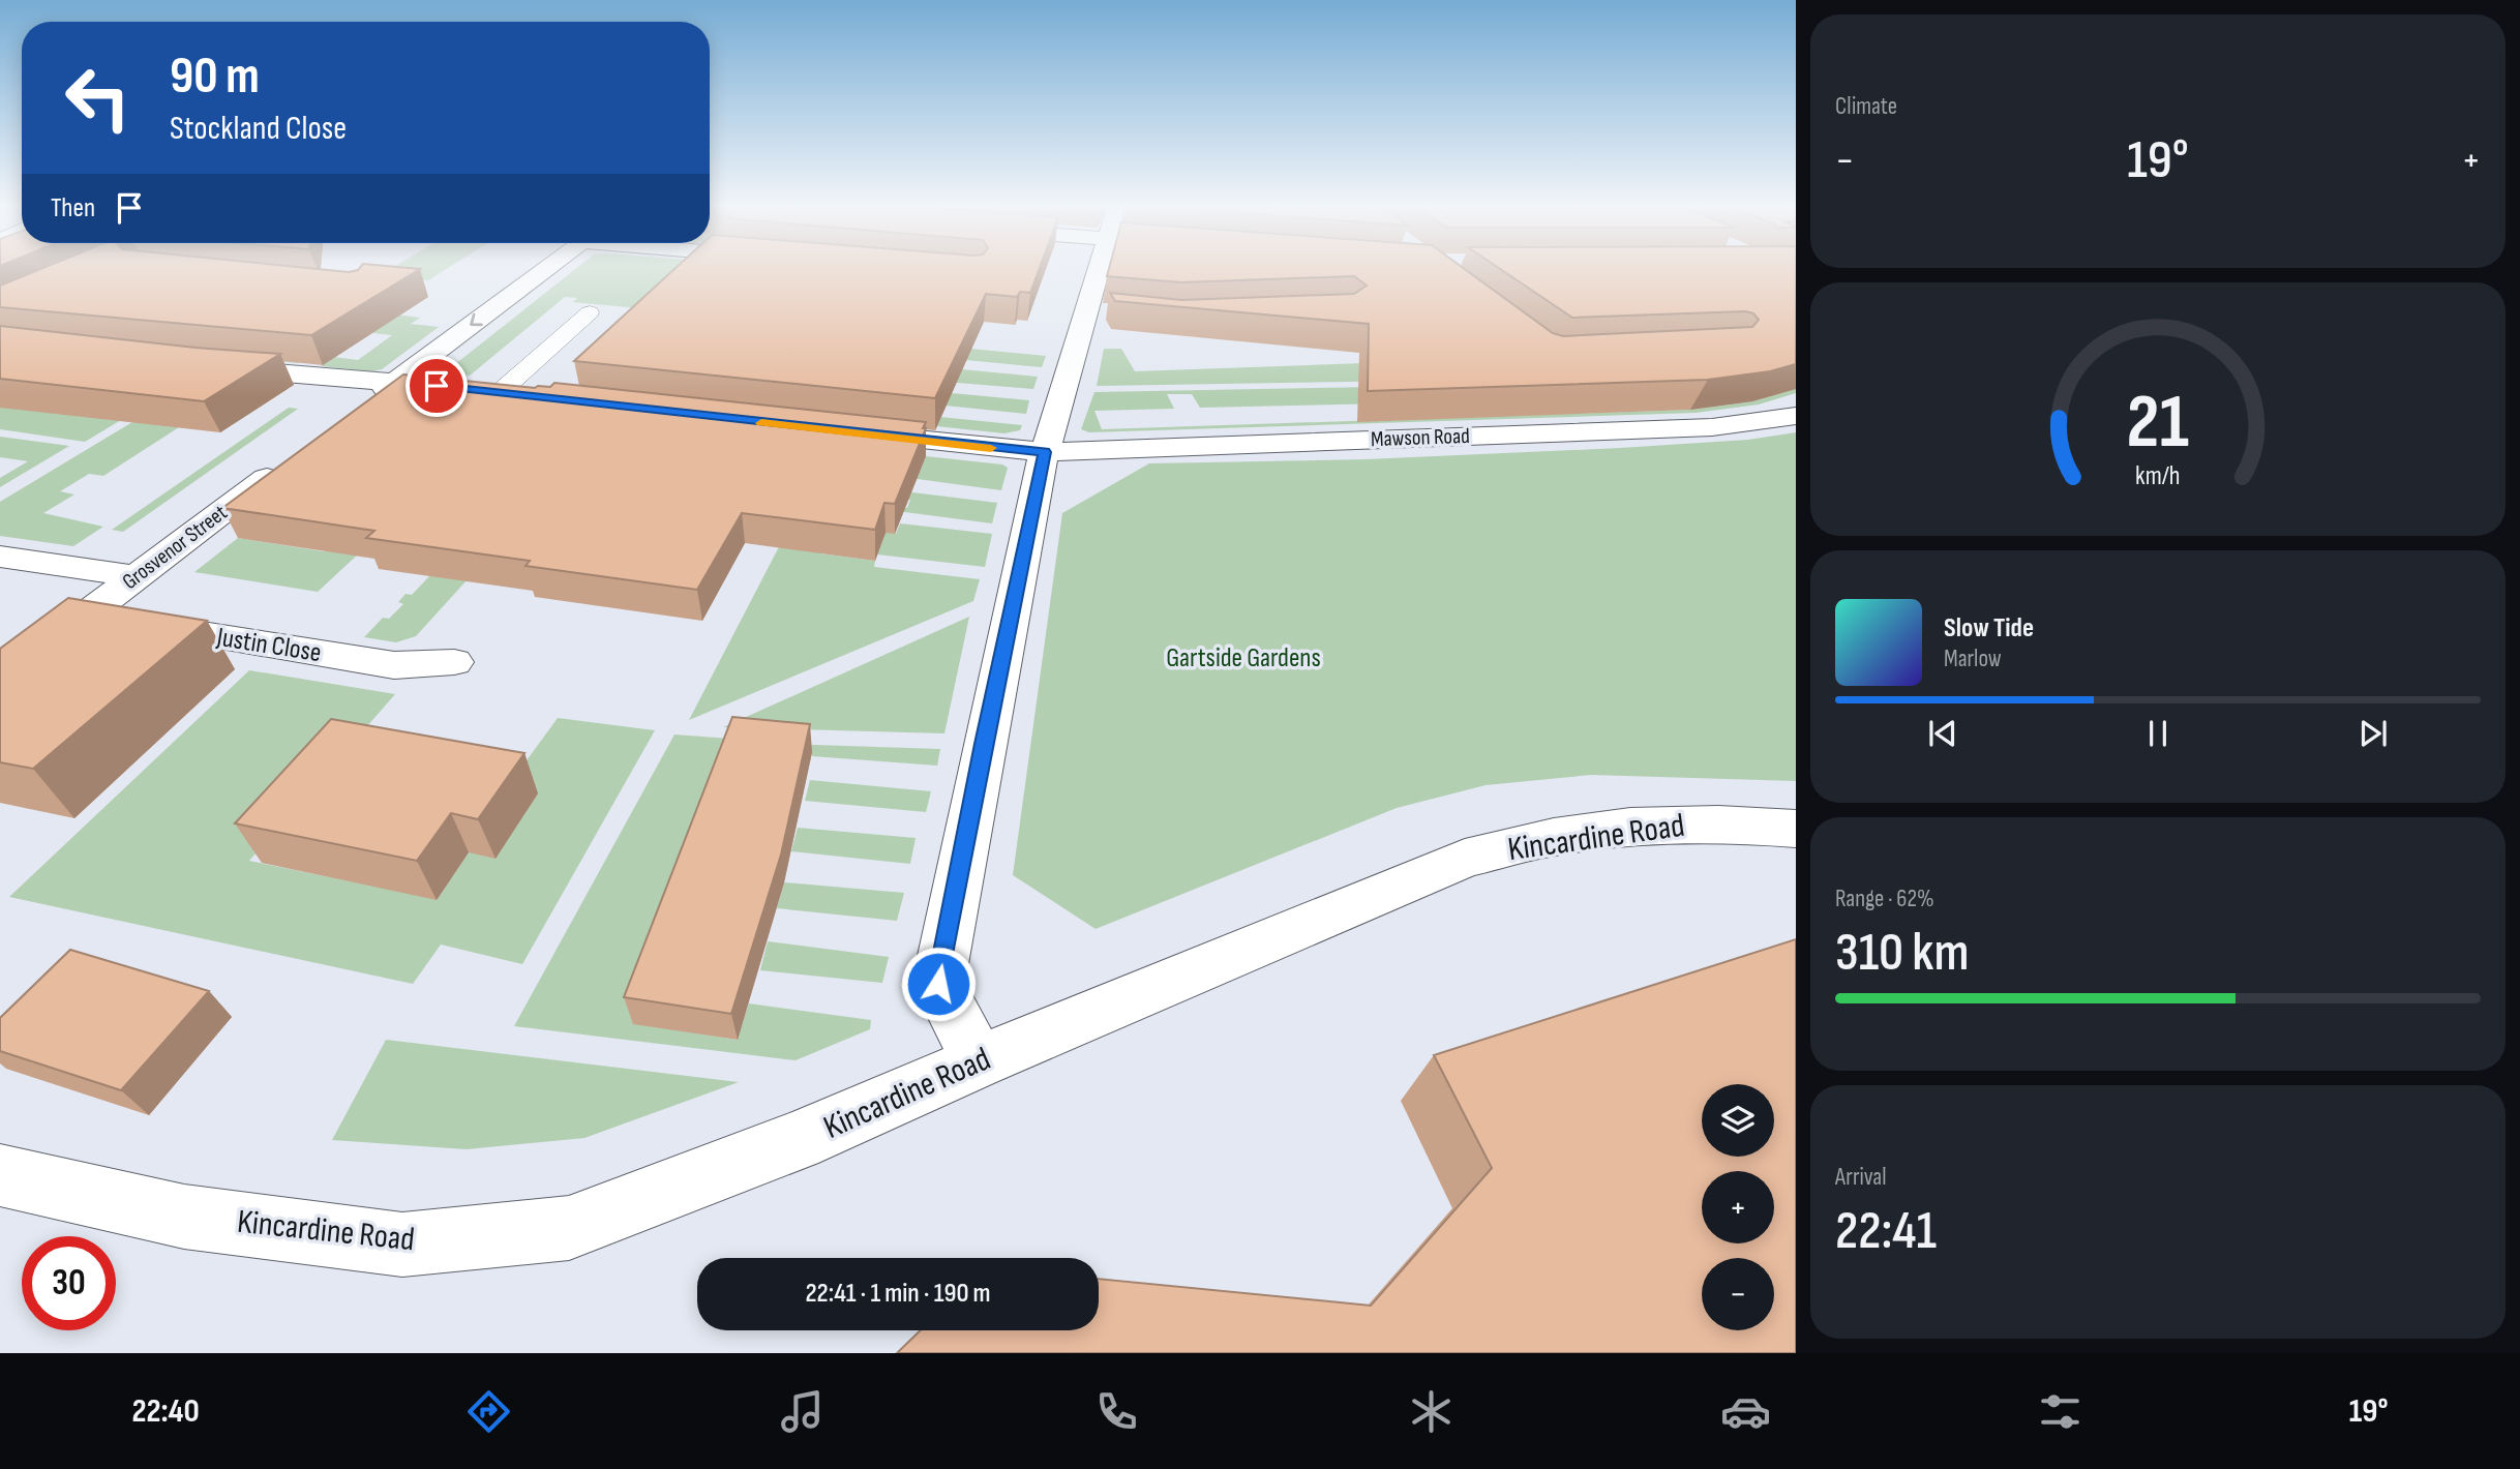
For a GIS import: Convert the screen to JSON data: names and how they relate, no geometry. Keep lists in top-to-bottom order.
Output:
{
  "streets": {
    "main road": [
      "Mawson Road",
      "Grosvenor Street",
      "Justin Close",
      "Kincardine Road"
    ]
  },
  "crossings": [
    ["Grosvenor Street", "Justin Close"]
  ],
  "parks": ["Gartside Gardens"],
  "page": {
    "tile": [
      "Climate",
      ["Range · 62%", "310 km"],
      ["Arrival", "22:41"]
    ],
    "turn": ["90 m", "Stockland Close"],
    "heat": ["−", "19°", "+"],
    "then": "Then",
    "song": ["Slow Tide", "Marlow"],
    "map_buttons": ["+", "−"],
    "limit": "30",
    "trip": "22:41 · 1 min · 190 m",
    "tabs": ["22:40", "19°"],
    "gauge": ["21", "km/h"]
  }
}
